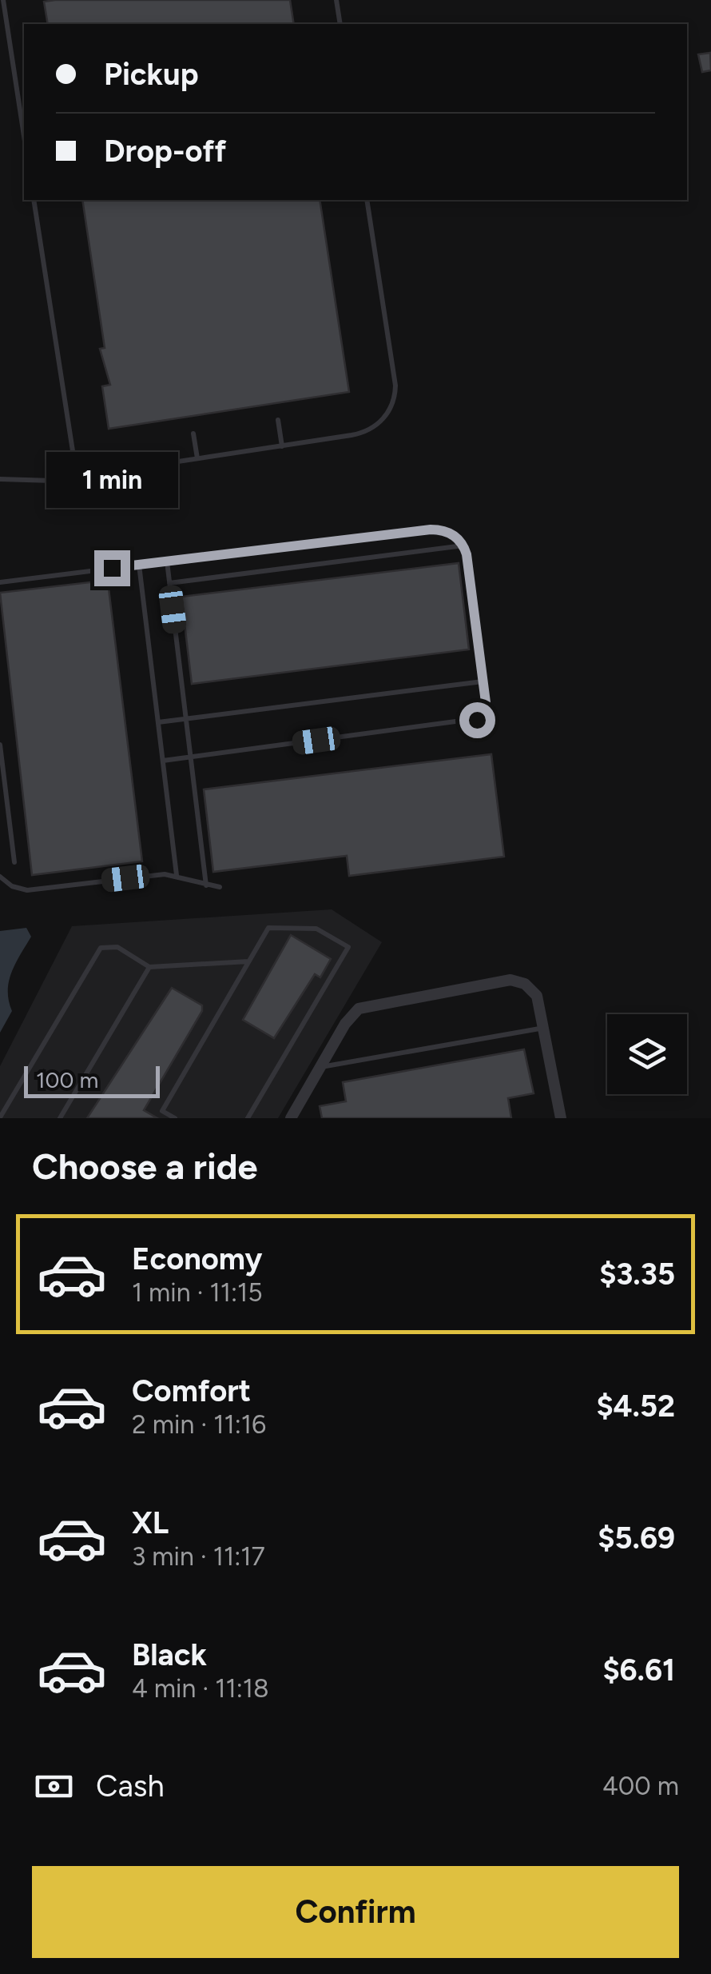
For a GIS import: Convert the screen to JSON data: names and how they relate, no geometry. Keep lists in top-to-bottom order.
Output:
{
  "scale_bar": "100 m",
  "page": {
    "banner": ["Pickup", "Drop-off"],
    "bubble": "1 min",
    "scale": "100 m",
    "heading": "Choose a ride",
    "list": [
      {
        "name": "Economy",
        "note": "1 min · 11:15",
        "value": "$3.35"
      },
      {
        "name": "Comfort",
        "note": "2 min · 11:16",
        "value": "$4.52"
      },
      {
        "name": "XL",
        "note": "3 min · 11:17",
        "value": "$5.69"
      },
      {
        "name": "Black",
        "note": "4 min · 11:18",
        "value": "$6.61"
      }
    ],
    "pay": ["Cash", "400 m"],
    "buttons": "Confirm"
  }
}
